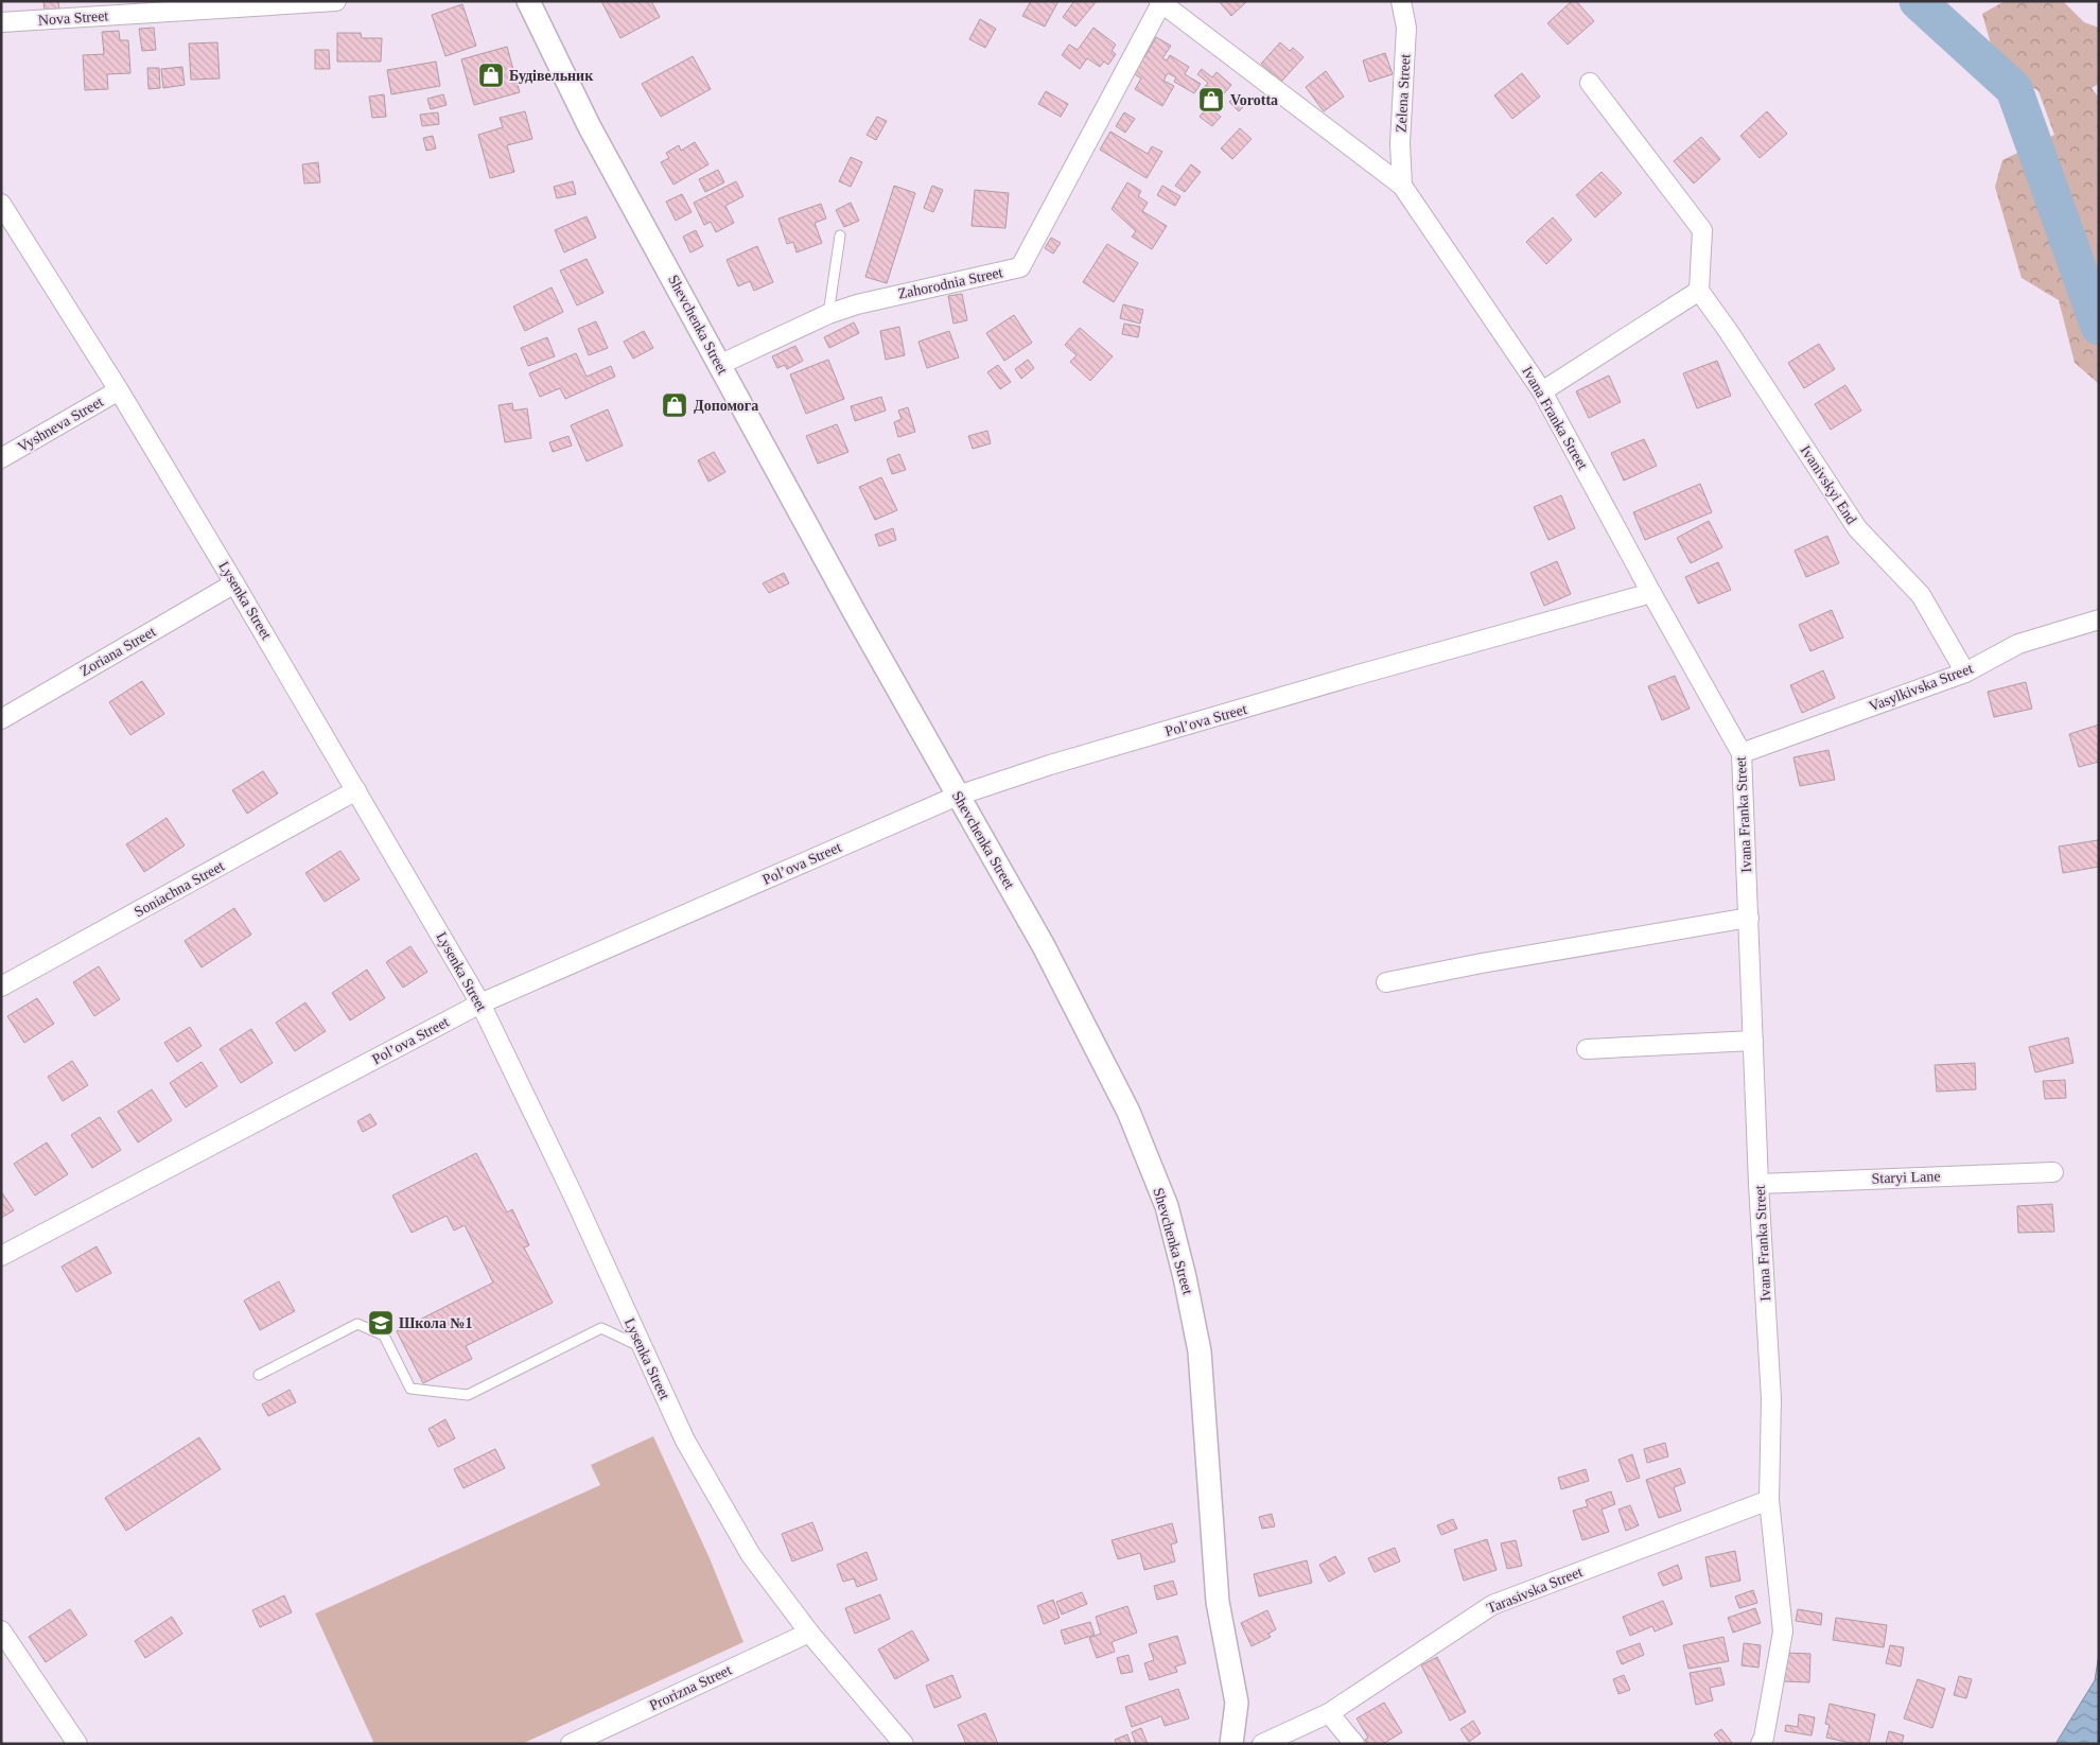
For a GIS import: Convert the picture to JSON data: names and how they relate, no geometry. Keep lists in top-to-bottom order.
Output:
{
  "streets": {
    "street": [
      "Nova Street",
      "Zelena Street",
      "Zahorodnia Street",
      "Shevchenka Street",
      "Ivana Franka Street",
      "Vyshneva Street",
      "Ivanivskyi End",
      "Lysenka Street",
      "Zoriana Street",
      "Vasylkivska Street",
      "Pol’ova Street",
      "Soniachna Street",
      "Staryi Lane",
      "Tarasivska Street",
      "Prorizna Street"
    ]
  },
  "crossings": [
    ["Zelena Street", "Ivana Franka Street"],
    ["Zahorodnia Street", "Shevchenka Street"],
    ["Zahorodnia Street", "Ivana Franka Street"],
    ["Shevchenka Street", "Pol’ova Street"],
    ["Ivana Franka Street", "Vasylkivska Street"],
    ["Ivana Franka Street", "Pol’ova Street"],
    ["Ivana Franka Street", "Staryi Lane"],
    ["Ivana Franka Street", "Tarasivska Street"],
    ["Vyshneva Street", "Lysenka Street"],
    ["Ivanivskyi End", "Vasylkivska Street"],
    ["Lysenka Street", "Zoriana Street"],
    ["Lysenka Street", "Pol’ova Street"],
    ["Lysenka Street", "Soniachna Street"],
    ["Lysenka Street", "Prorizna Street"]
  ],
  "places": {
    "shop": ["Будівельник", "Vorotta", "Допомога"],
    "school or university": ["Школа №1"]
  }
}
